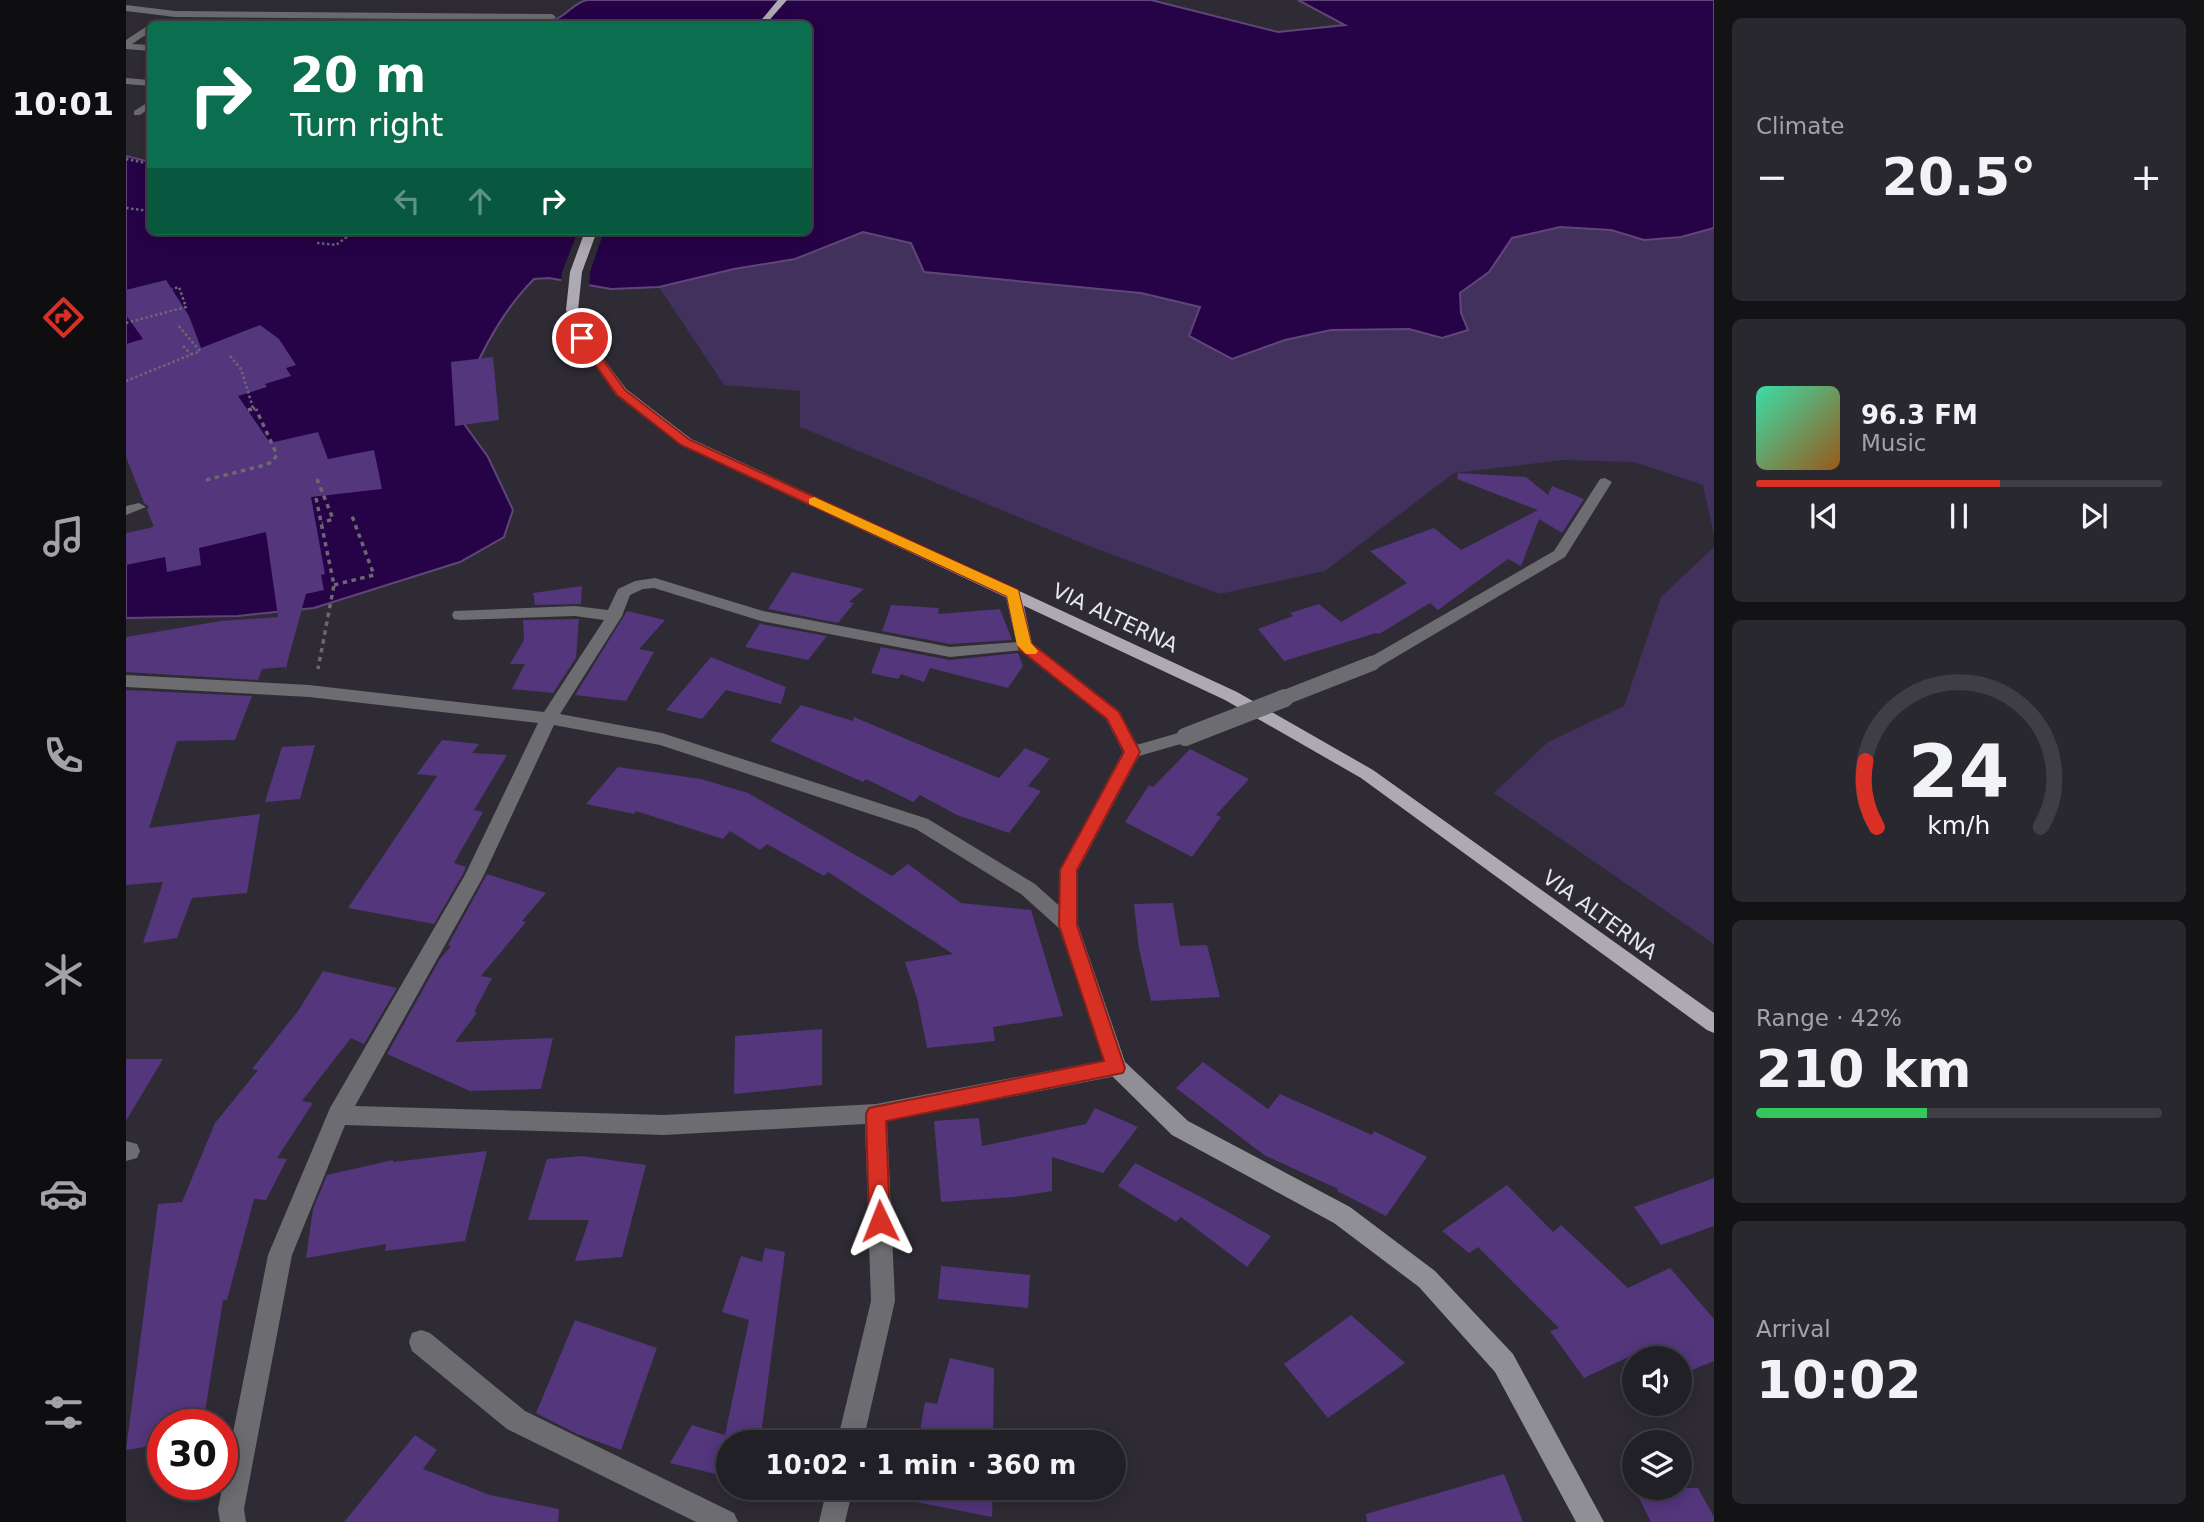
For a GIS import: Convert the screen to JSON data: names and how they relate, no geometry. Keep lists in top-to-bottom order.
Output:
{
  "streets": {
    "main road": ["VIA ALTERNA"]
  },
  "page": {
    "tabs": "10:01",
    "tile": [
      "Climate",
      ["Range · 42%", "210 km"],
      ["Arrival", "10:02"]
    ],
    "turn": ["20 m", "Turn right"],
    "heat": ["−", "20.5°", "+"],
    "song": ["96.3 FM", "Music"],
    "limit": "30",
    "trip": "10:02 · 1 min · 360 m",
    "gauge": ["24", "km/h"]
  }
}
